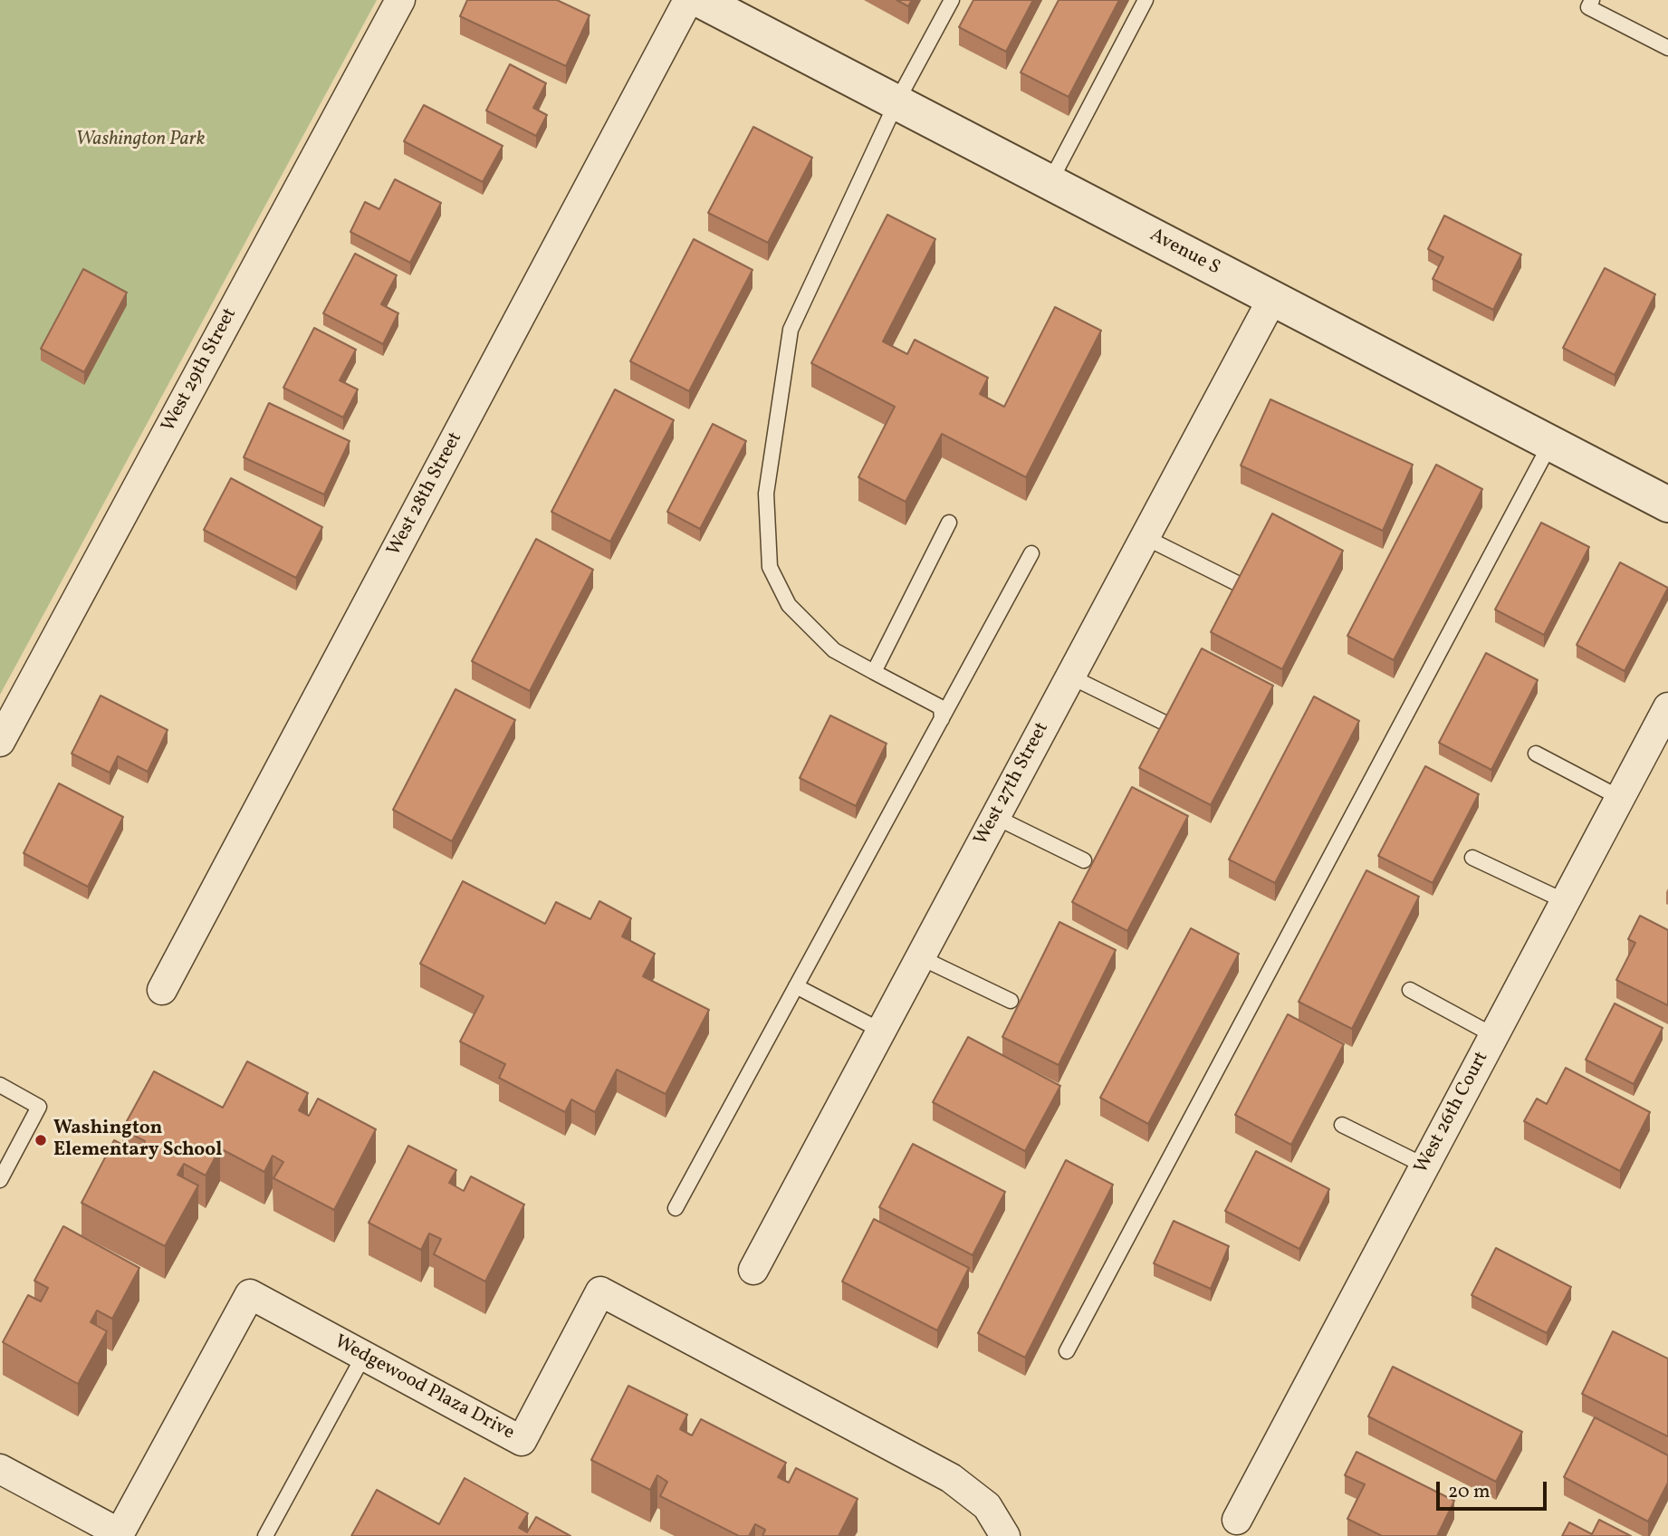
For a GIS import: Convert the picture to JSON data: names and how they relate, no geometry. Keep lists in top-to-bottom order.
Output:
{
  "streets": {
    "street": [
      "Avenue S",
      "West 29th Street",
      "West 28th Street",
      "West 27th Street",
      "West 26th Court",
      "Wedgewood Plaza Drive"
    ]
  },
  "crossings": [
    ["Avenue S", "West 27th Street"]
  ],
  "parks": ["Washington Park"],
  "places": ["Washington Elementary School"],
  "scale_bar": "20 m"
}
